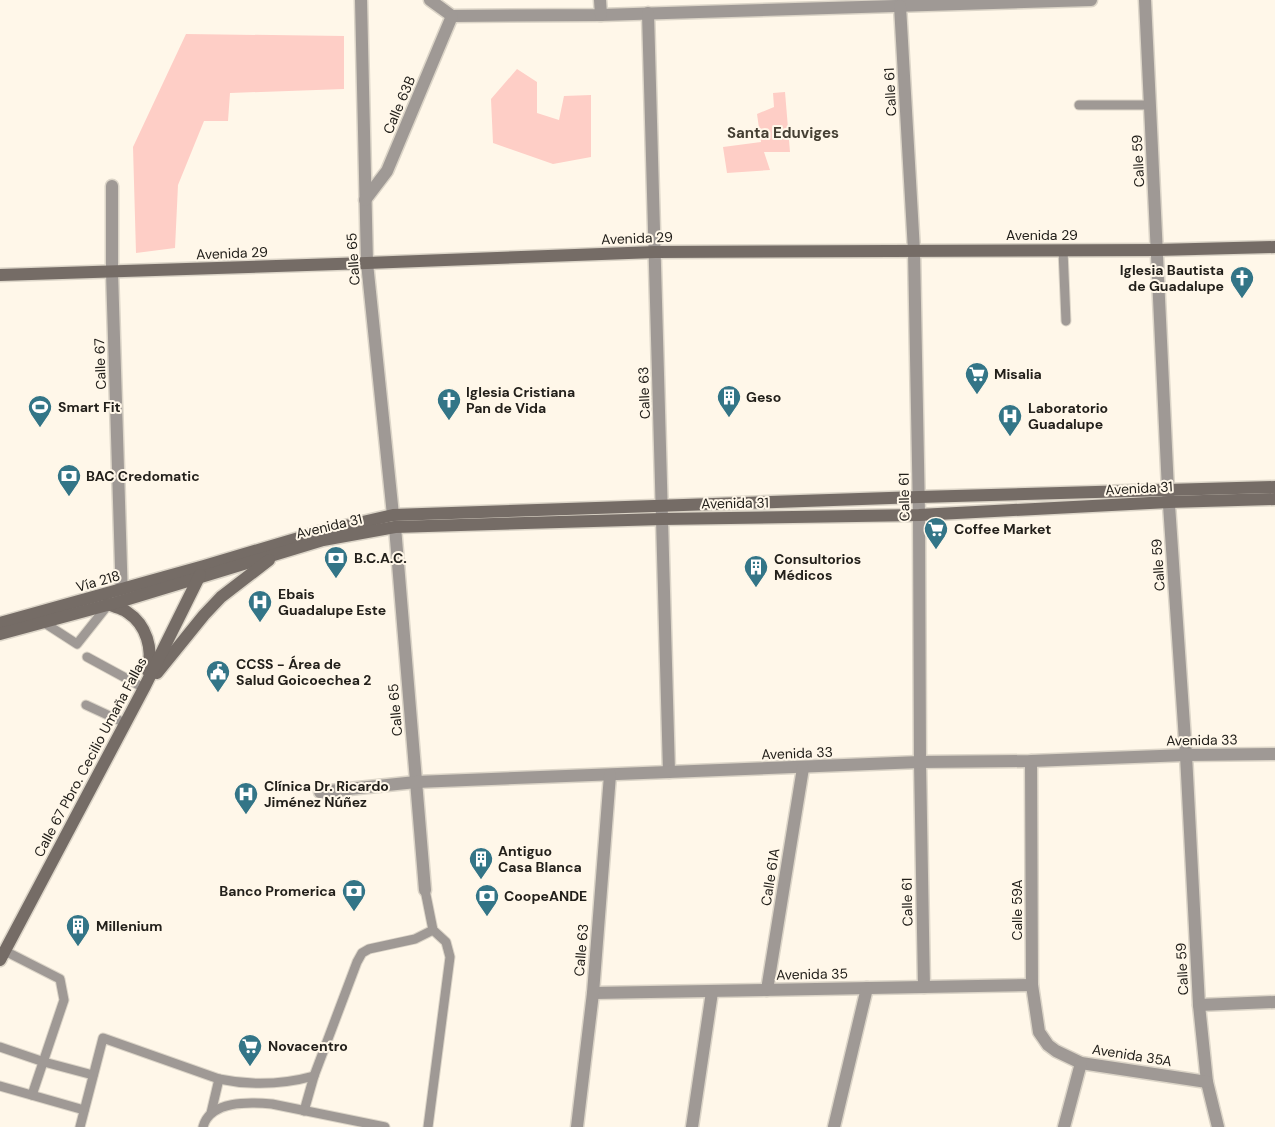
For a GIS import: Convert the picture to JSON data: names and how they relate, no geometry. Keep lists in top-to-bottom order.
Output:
{
  "streets": {
    "main road": [
      "Avenida 29",
      "Avenida 31",
      "Vía 218",
      "Calle 67 Pbro. Cecilio Umaña Fallas"
    ],
    "street": [
      "Calle 61",
      "Calle 63B",
      "Calle 59",
      "Calle 65",
      "Calle 67",
      "Calle 63",
      "Avenida 33",
      "Calle 61A",
      "Calle 59A",
      "Avenida 35",
      "Avenida 35A"
    ]
  },
  "crossings": [
    ["Calle 61", "Avenida 29"],
    ["Calle 61", "Avenida 31"],
    ["Calle 61", "Avenida 33"],
    ["Calle 61", "Avenida 35"],
    ["Calle 63B", "Calle 65"],
    ["Calle 59", "Avenida 29"],
    ["Calle 59", "Avenida 31"],
    ["Calle 59", "Avenida 33"],
    ["Calle 59", "Avenida 35A"],
    ["Avenida 29", "Calle 65"],
    ["Avenida 29", "Calle 67"],
    ["Avenida 29", "Calle 63"],
    ["Calle 65", "Avenida 31"],
    ["Calle 65", "Avenida 33"],
    ["Calle 67", "Vía 218"],
    ["Calle 63", "Avenida 31"],
    ["Calle 63", "Avenida 33"],
    ["Calle 63", "Avenida 35"],
    ["Avenida 31", "Vía 218"],
    ["Avenida 31", "Calle 67 Pbro. Cecilio Umaña Fallas"],
    ["Vía 218", "Calle 67 Pbro. Cecilio Umaña Fallas"],
    ["Avenida 33", "Calle 61A"],
    ["Avenida 33", "Calle 59A"],
    ["Calle 61A", "Avenida 35"],
    ["Calle 59A", "Avenida 35"],
    ["Calle 59A", "Avenida 35A"]
  ],
  "districts": ["Santa Eduviges"],
  "places": {
    "church": ["Iglesia Bautista de Guadalupe", "Iglesia Cristiana Pan de Vida"],
    "supermarket": ["Misalia", "Coffee Market", "Novacentro"],
    "building": [
      "Geso",
      "Consultorios Médicos",
      "Antiguo Casa Blanca",
      "Millenium"
    ],
    "sports": ["Smart Fit"],
    "hospital": ["Laboratorio Guadalupe", "Ebais Guadalupe Este", "Clínica Dr. Ricardo Jiménez Núñez"],
    "bank": [
      "BAC Credomatic",
      "B.C.A.C.",
      "Banco Promerica",
      "CoopeANDE"
    ],
    "public building": ["CCSS - Área de Salud Goicoechea 2"]
  }
}
